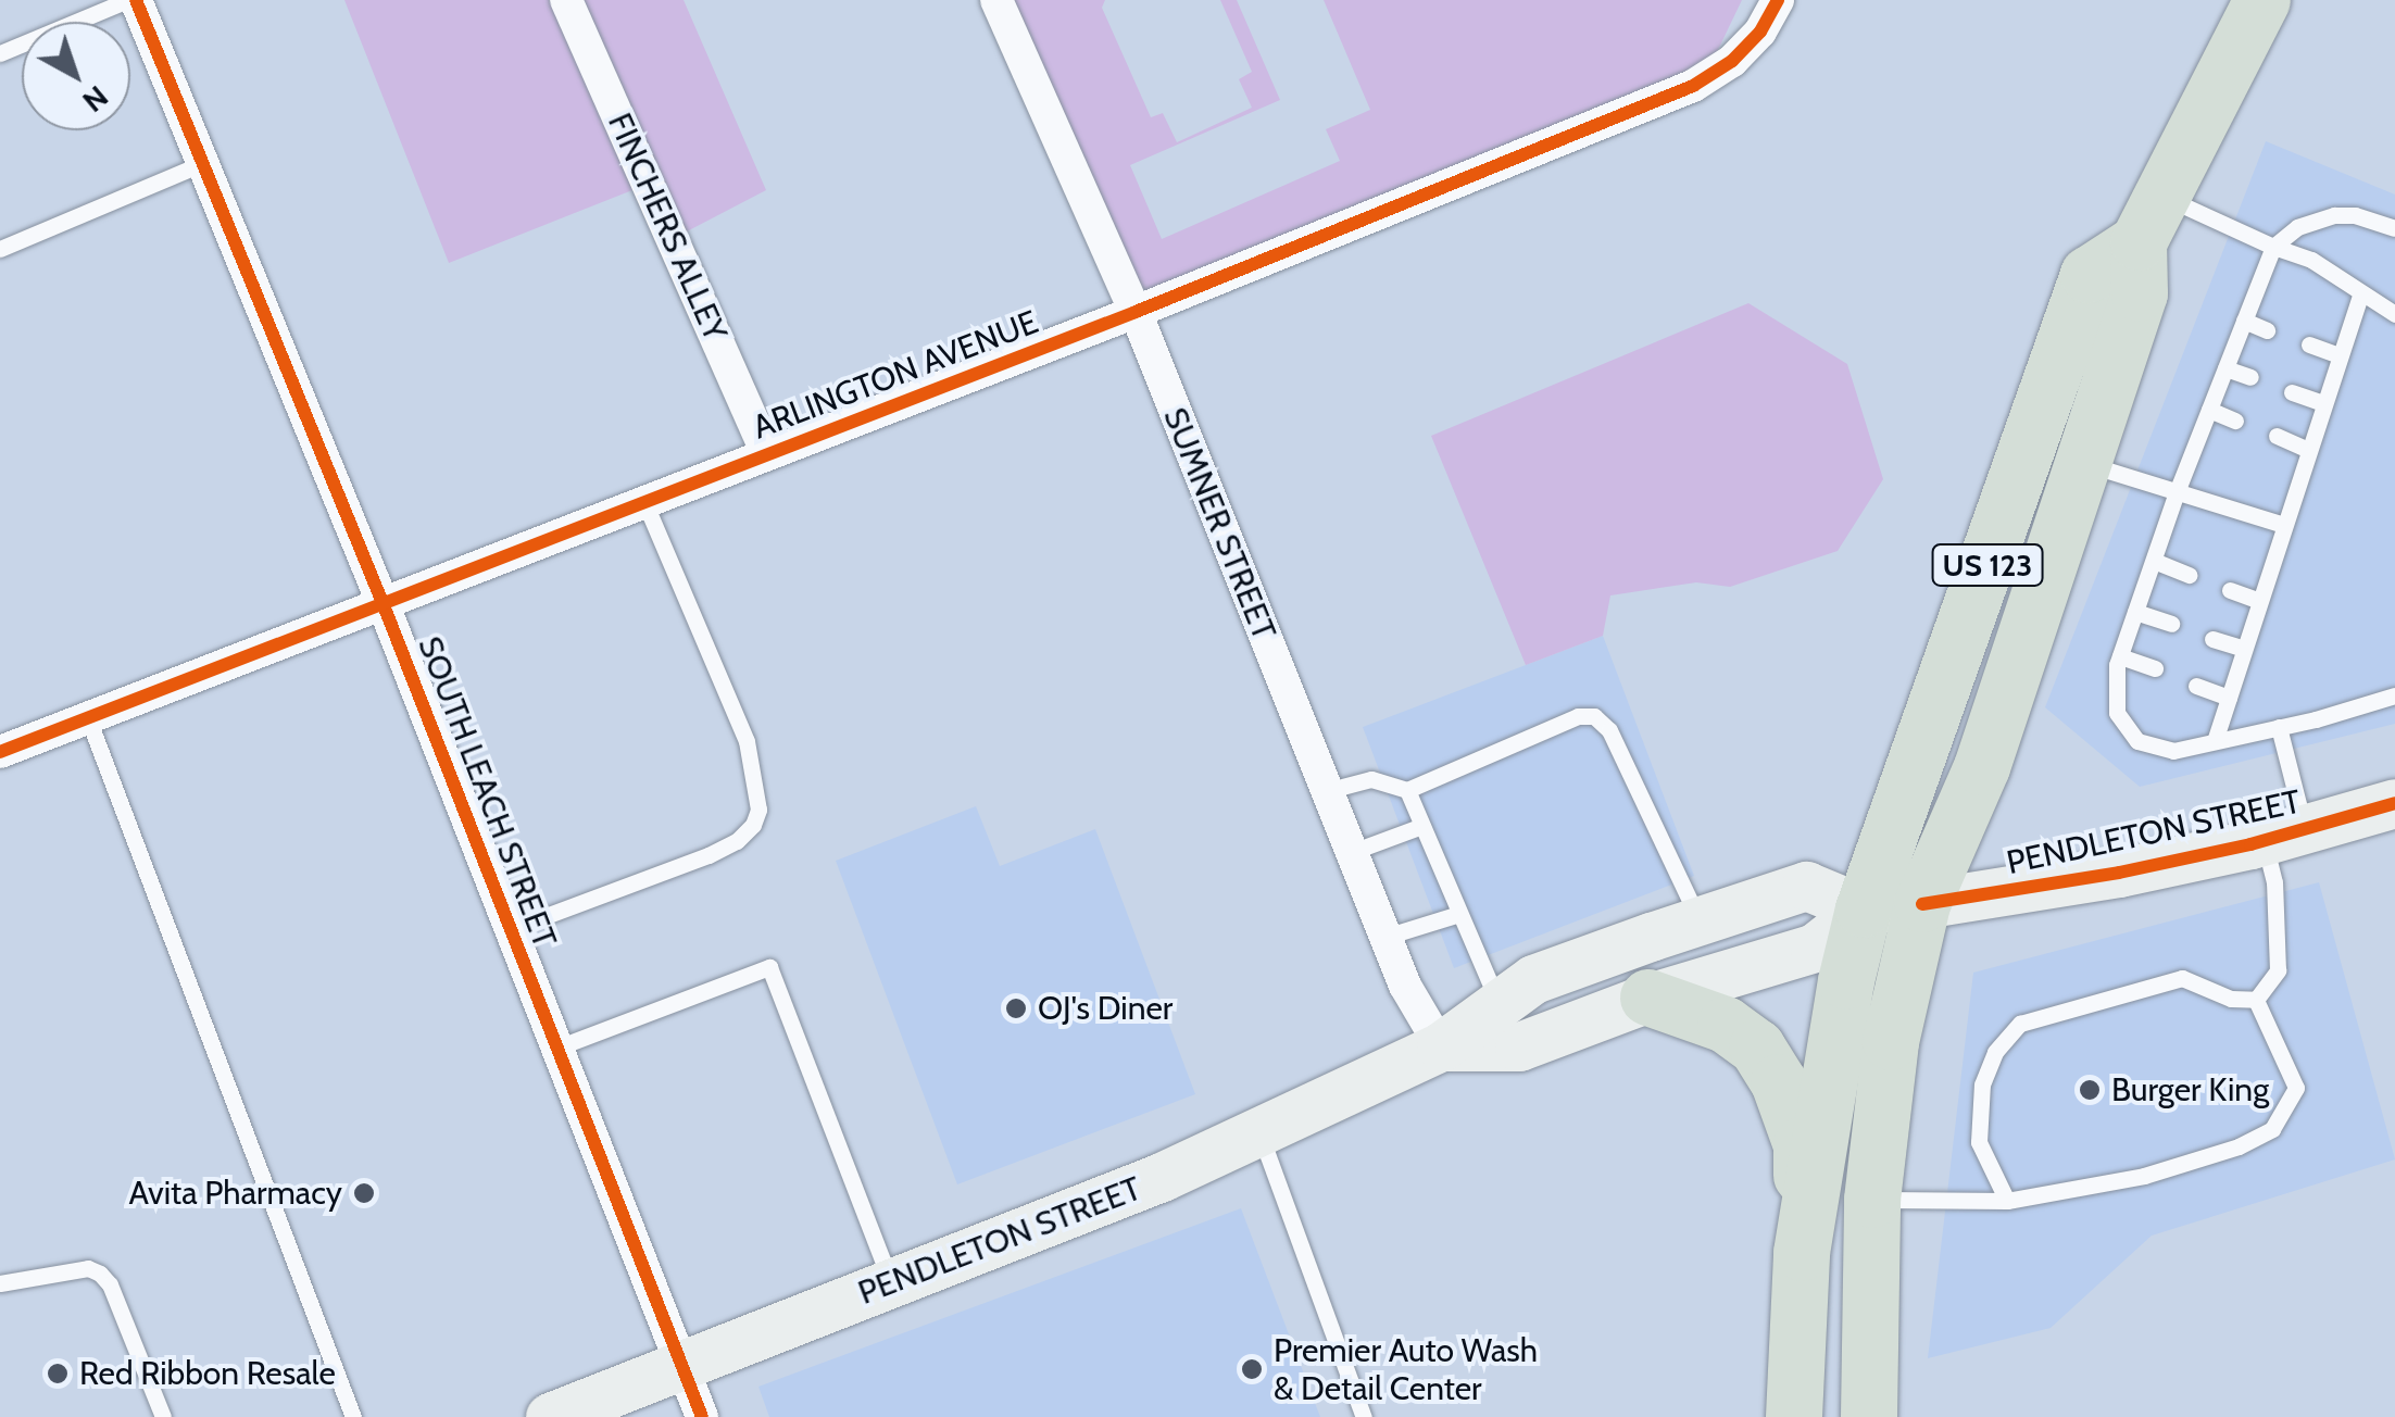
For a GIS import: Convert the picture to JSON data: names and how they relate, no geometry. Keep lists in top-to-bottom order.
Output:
{
  "streets": {
    "highway": ["US 123"],
    "main road": ["PENDLETON STREET"],
    "street": [
      "FINCHERS ALLEY",
      "ARLINGTON AVENUE",
      "SUMNER STREET",
      "SOUTH LEACH STREET"
    ]
  },
  "crossings": [
    ["FINCHERS ALLEY", "ARLINGTON AVENUE"],
    ["ARLINGTON AVENUE", "SUMNER STREET"],
    ["ARLINGTON AVENUE", "SOUTH LEACH STREET"],
    ["SUMNER STREET", "PENDLETON STREET"],
    ["US 123", "PENDLETON STREET"],
    ["SOUTH LEACH STREET", "PENDLETON STREET"]
  ],
  "places": [
    "OJ's Diner",
    "Burger King",
    "Avita Pharmacy",
    "Premier Auto Wash & Detail Center",
    "Red Ribbon Resale"
  ],
  "north": "bottom right"
}
